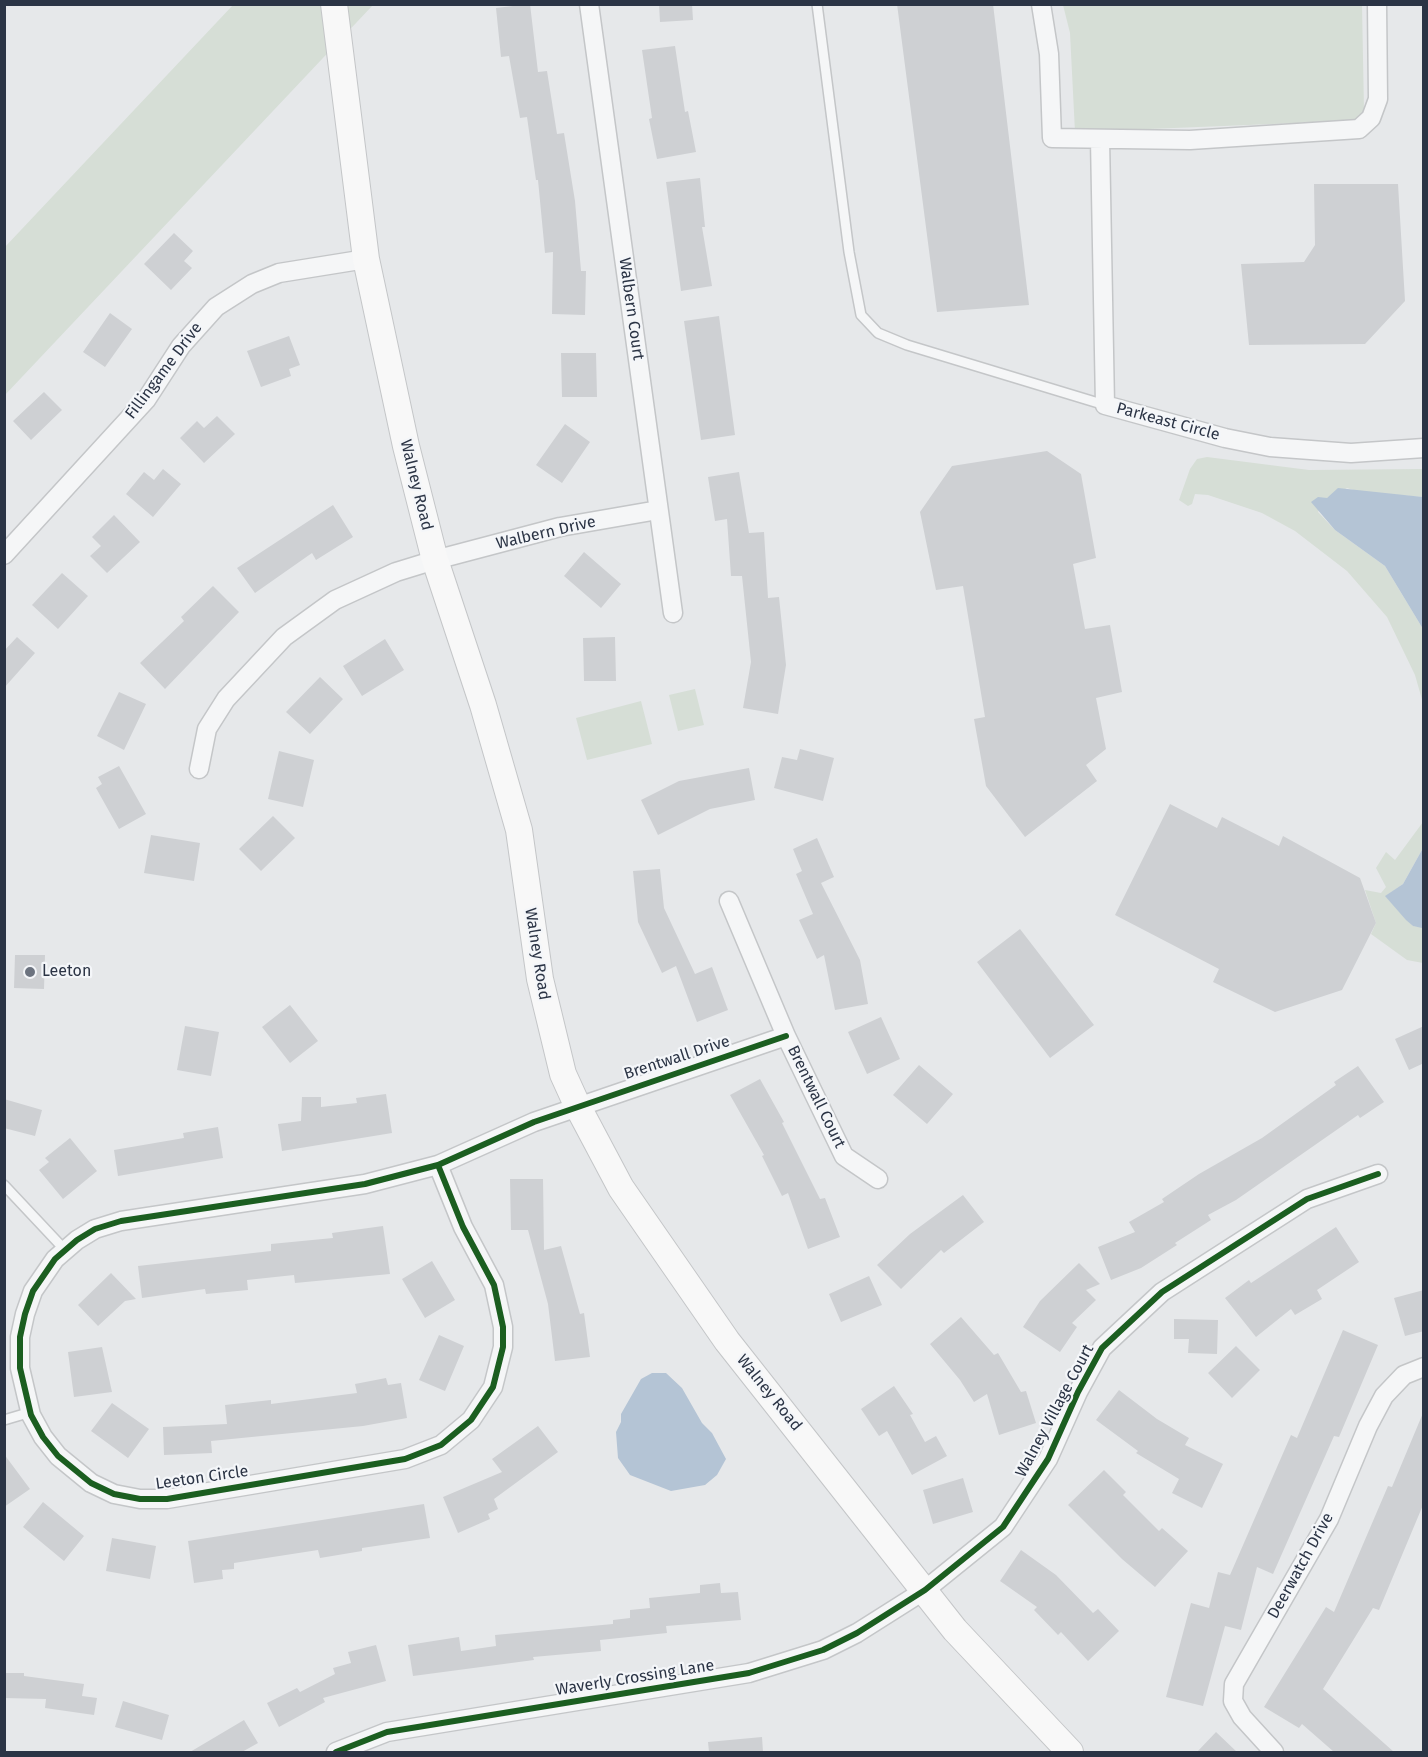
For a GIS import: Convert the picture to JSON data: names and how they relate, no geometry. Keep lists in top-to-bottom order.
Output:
{
  "streets": {
    "main road": ["Walney Road"],
    "street": [
      "Walbern Court",
      "Fillingame Drive",
      "Parkeast Circle",
      "Walbern Drive",
      "Brentwall Drive",
      "Brentwall Court",
      "Walney Village Court",
      "Leeton Circle",
      "Deerwatch Drive",
      "Waverly Crossing Lane"
    ]
  },
  "crossings": [
    ["Walbern Court", "Walbern Drive"],
    ["Fillingame Drive", "Walney Road"],
    ["Walney Road", "Walbern Drive"],
    ["Walney Road", "Brentwall Drive"],
    ["Walney Road", "Walney Village Court"],
    ["Walney Road", "Leeton Circle"],
    ["Walney Road", "Waverly Crossing Lane"],
    ["Brentwall Drive", "Brentwall Court"],
    ["Brentwall Drive", "Leeton Circle"],
    ["Walney Village Court", "Waverly Crossing Lane"]
  ],
  "places": ["Leeton"]
}
